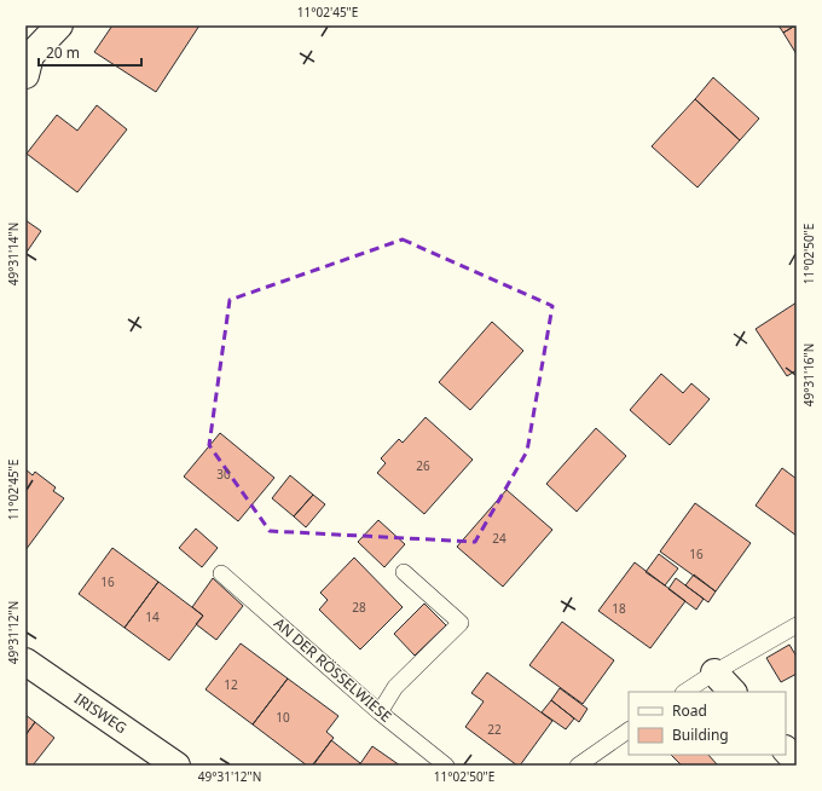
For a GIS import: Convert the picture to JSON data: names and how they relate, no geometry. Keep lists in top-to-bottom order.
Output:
{
  "streets": {
    "street": ["IRISWEG"],
    "lane": ["AN DER RÖSSELWIESE"]
  },
  "house_numbers": [
    "26",
    "30",
    "24",
    "16",
    "16",
    "28",
    "18",
    "14",
    "12",
    "10",
    "22"
  ],
  "legend": ["Road", "Building"],
  "scale_bar": "20 m",
  "coordinates": [
    "11°02'45\"E",
    "49°31'14\"N",
    "11°02'50\"E",
    "49°31'16\"N",
    "49°31'12\"N"
  ]
}
